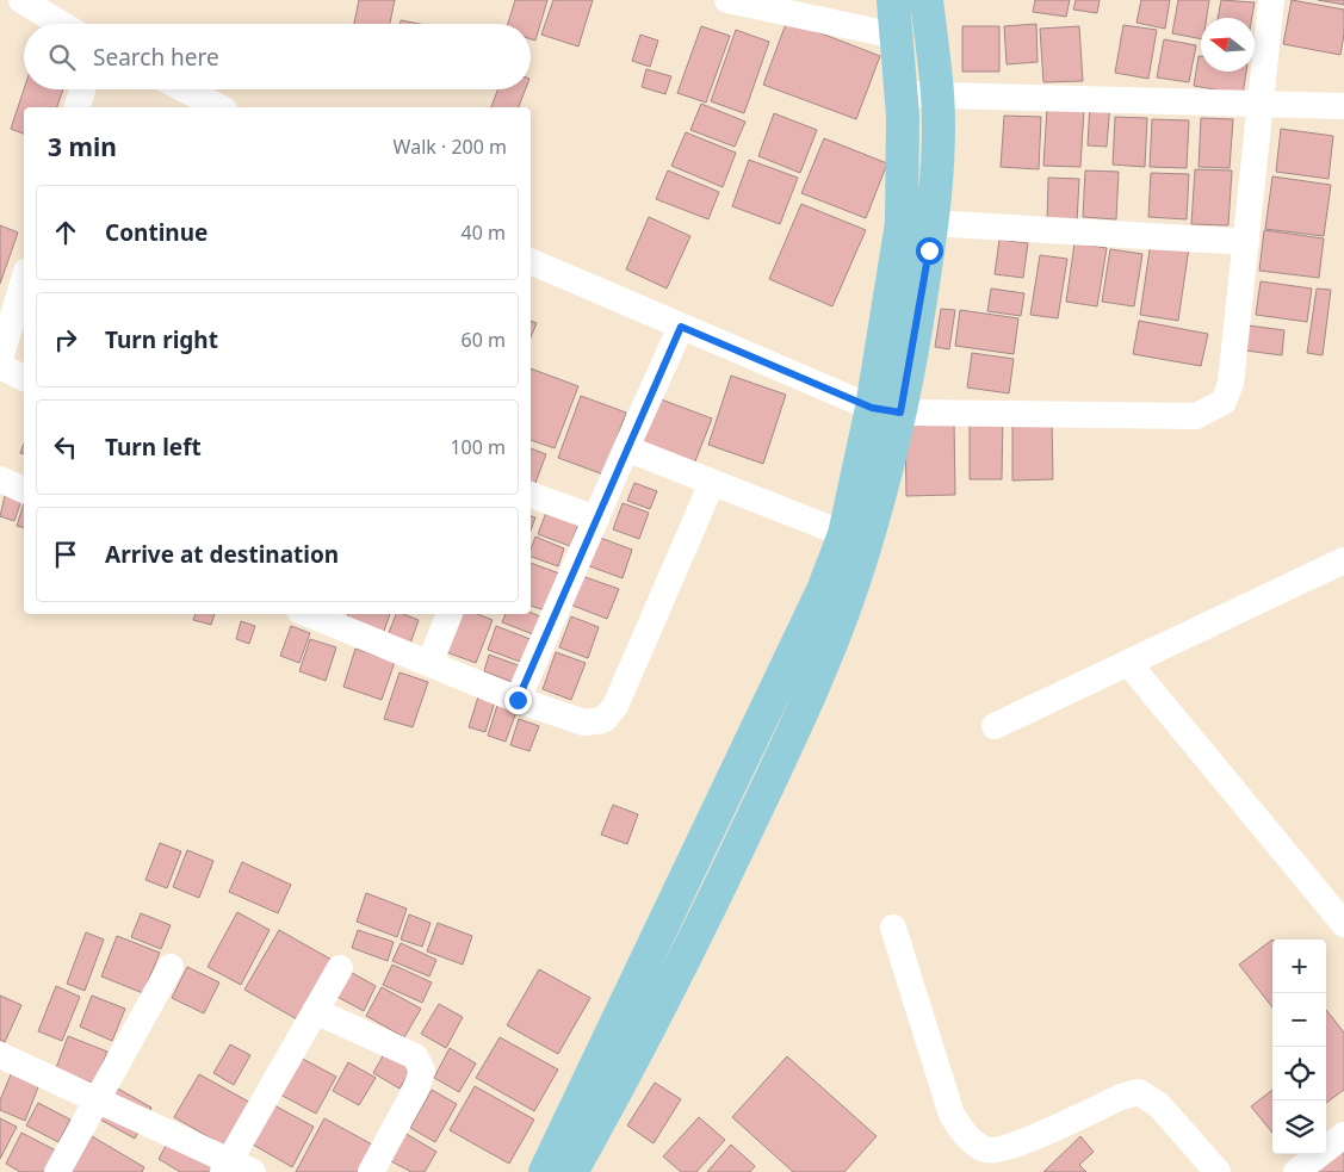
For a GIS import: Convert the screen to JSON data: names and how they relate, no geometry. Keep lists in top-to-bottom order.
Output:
{
  "north": "left",
  "page": {
    "search": "Search here",
    "heading": ["3 min", "Walk · 200 m"],
    "list": [
      ["Continue", "40 m"],
      ["Turn right", "60 m"],
      ["Turn left", "100 m"],
      "Arrive at destination"
    ],
    "map_buttons": ["+", "−"]
  }
}
